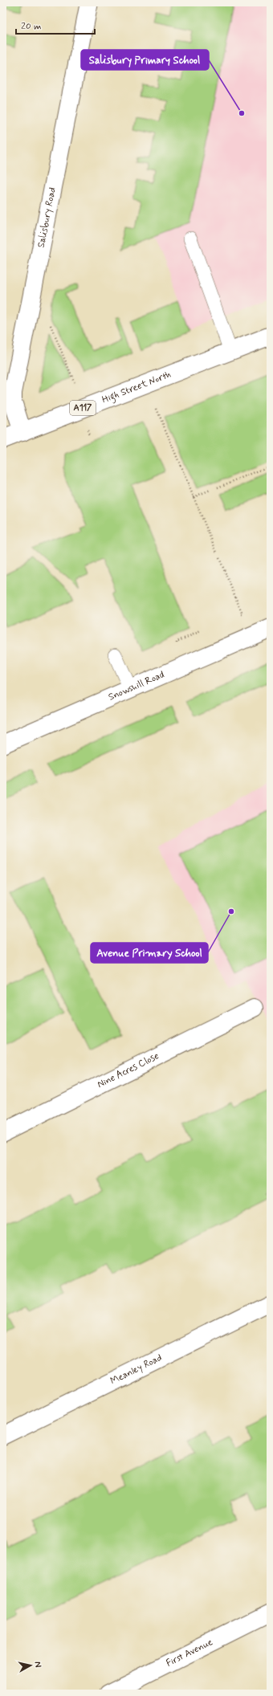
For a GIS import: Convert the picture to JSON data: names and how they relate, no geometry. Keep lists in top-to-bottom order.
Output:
{
  "streets": {
    "street": [
      "Salisbury Road",
      "High Street North",
      "A117",
      "Snowshill Road",
      "Nine Acres Close",
      "Meanley Road",
      "First Avenue"
    ]
  },
  "crossings": [
    ["Salisbury Road", "High Street North"]
  ],
  "places": ["Salisbury Primary School", "Avenue Primary School"],
  "scale_bar": "20 m",
  "north": "right"
}
